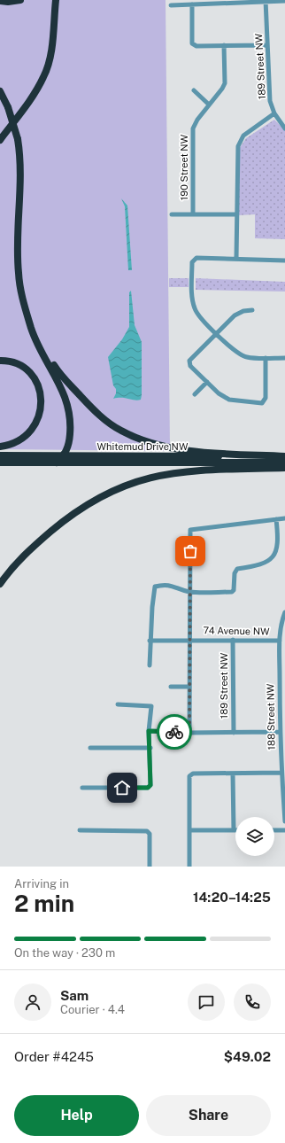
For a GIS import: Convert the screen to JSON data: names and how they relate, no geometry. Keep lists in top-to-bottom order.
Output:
{
  "streets": {
    "highway": ["Whitemud Drive NW"],
    "street": [
      "189 Street NW",
      "190 Street NW",
      "74 Avenue NW",
      "188 Street NW"
    ]
  },
  "crossings": [
    ["189 Street NW", "74 Avenue NW"],
    ["74 Avenue NW", "188 Street NW"]
  ],
  "page": {
    "heading": ["2 min", "Arriving in", "14:20–14:25"],
    "panel": [
      "Sam",
      "Courier · 4.4",
      "Order #4245",
      "$49.02"
    ],
    "bar": "On the way · 230 m",
    "buttons": ["Help", "Share"]
  }
}
